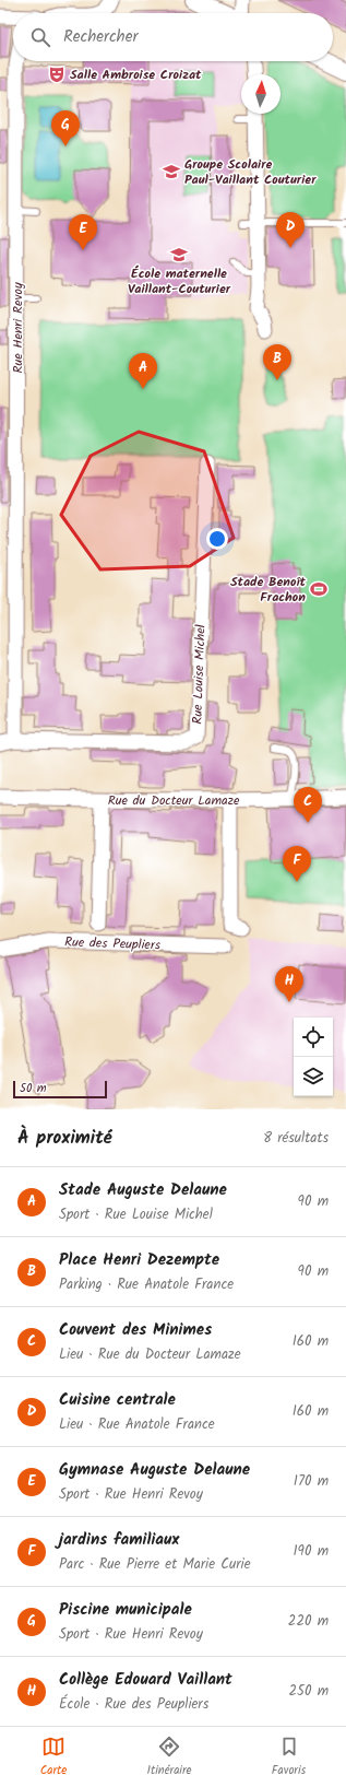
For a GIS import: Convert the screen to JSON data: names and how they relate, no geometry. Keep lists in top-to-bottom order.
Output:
{
  "streets": {
    "street": [
      "Rue Henri Revoy",
      "Rue Louise Michel",
      "Rue du Docteur Lamaze",
      "Rue des Peupliers"
    ]
  },
  "crossings": [
    ["Rue Henri Revoy", "Rue Louise Michel"]
  ],
  "places": {
    "theatre": ["Salle Ambroise Croizat"],
    "school or university": ["Groupe Scolaire Paul-Vaillant Couturier", "École maternelle Vaillant-Couturier"],
    "sports": ["Stade Benoît Frachon"]
  },
  "scale_bar": "50 m",
  "north": "top",
  "page": {
    "search": "Rechercher",
    "pins": [
      "G",
      "D",
      "E",
      "B",
      "A",
      "C",
      "F",
      "H"
    ],
    "scale": "50 m",
    "heading": ["À proximité", "8 résultats"],
    "list": [
      {
        "mark": "A",
        "name": "Stade Auguste Delaune",
        "note": "Sport · Rue Louise Michel",
        "value": "90 m"
      },
      {
        "mark": "B",
        "name": "Place Henri Dezempte",
        "note": "Parking · Rue Anatole France",
        "value": "90 m"
      },
      {
        "mark": "C",
        "name": "Couvent des Minimes",
        "note": "Lieu · Rue du Docteur Lamaze",
        "value": "160 m"
      },
      {
        "mark": "D",
        "name": "Cuisine centrale",
        "note": "Lieu · Rue Anatole France",
        "value": "160 m"
      },
      {
        "mark": "E",
        "name": "Gymnase Auguste Delaune",
        "note": "Sport · Rue Henri Revoy",
        "value": "170 m"
      },
      {
        "mark": "F",
        "name": "jardins familiaux",
        "note": "Parc · Rue Pierre et Marie Curie",
        "value": "190 m"
      },
      {
        "mark": "G",
        "name": "Piscine municipale",
        "note": "Sport · Rue Henri Revoy",
        "value": "220 m"
      },
      {
        "mark": "H",
        "name": "Collège Edouard Vaillant",
        "note": "École · Rue des Peupliers",
        "value": "250 m"
      }
    ],
    "nav": ["Carte", "Itinéraire", "Favoris"]
  }
}
